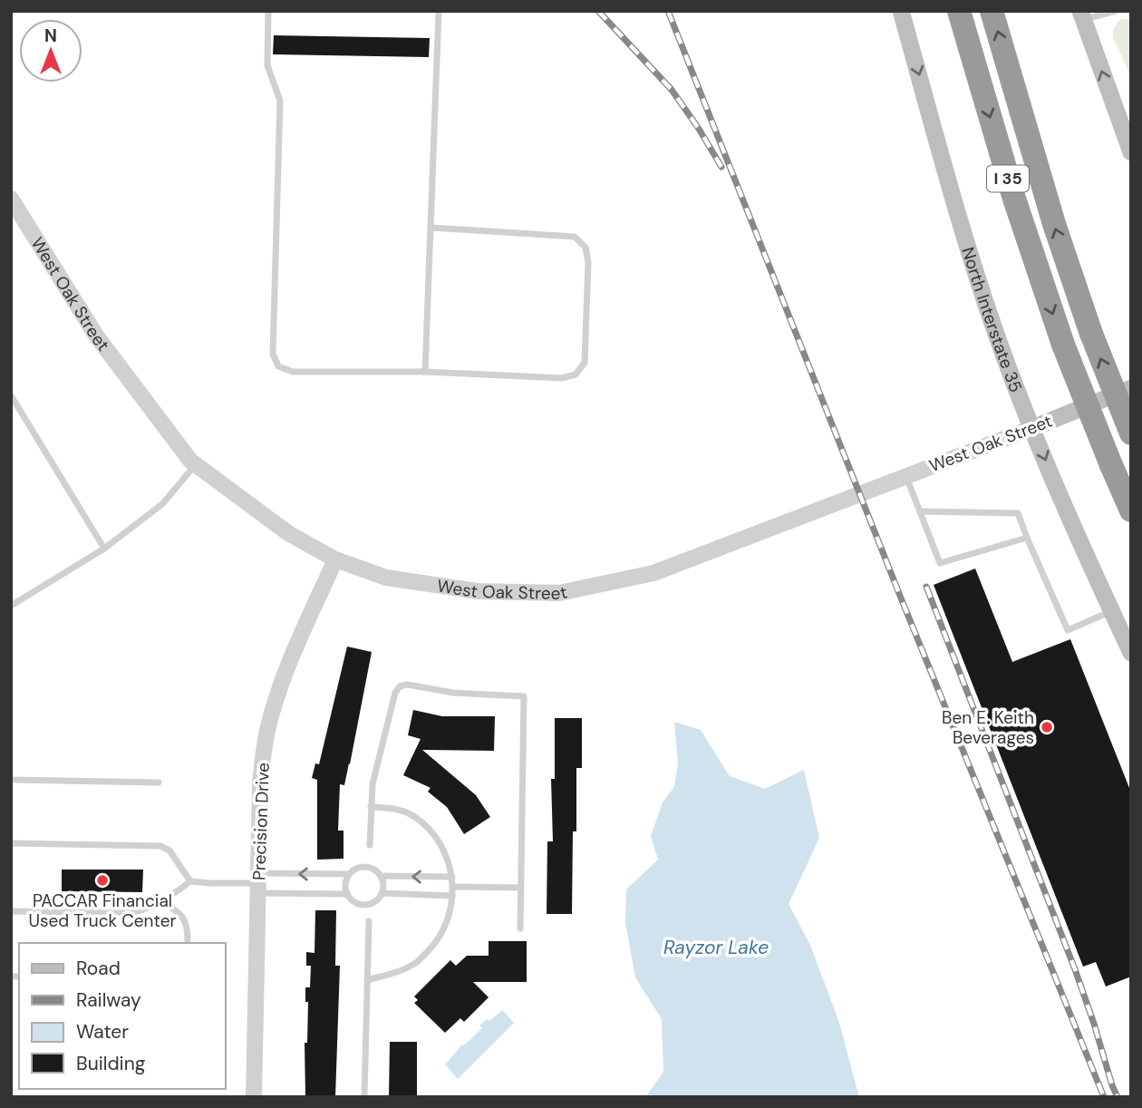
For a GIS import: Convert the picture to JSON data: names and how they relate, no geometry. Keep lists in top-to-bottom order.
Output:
{
  "streets": {
    "highway": ["I 35"],
    "main road": ["West Oak Street", "North Interstate 35"],
    "street": ["Precision Drive"]
  },
  "crossings": [
    ["West Oak Street", "North Interstate 35"],
    ["West Oak Street", "Precision Drive"]
  ],
  "one_way": ["North Interstate 35"],
  "water": ["Rayzor Lake"],
  "places": ["Ben E. Keith Beverages", "PACCAR Financial Used Truck Center"],
  "legend": [
    "Road",
    "Railway",
    "Water",
    "Building"
  ],
  "north": "top"
}
